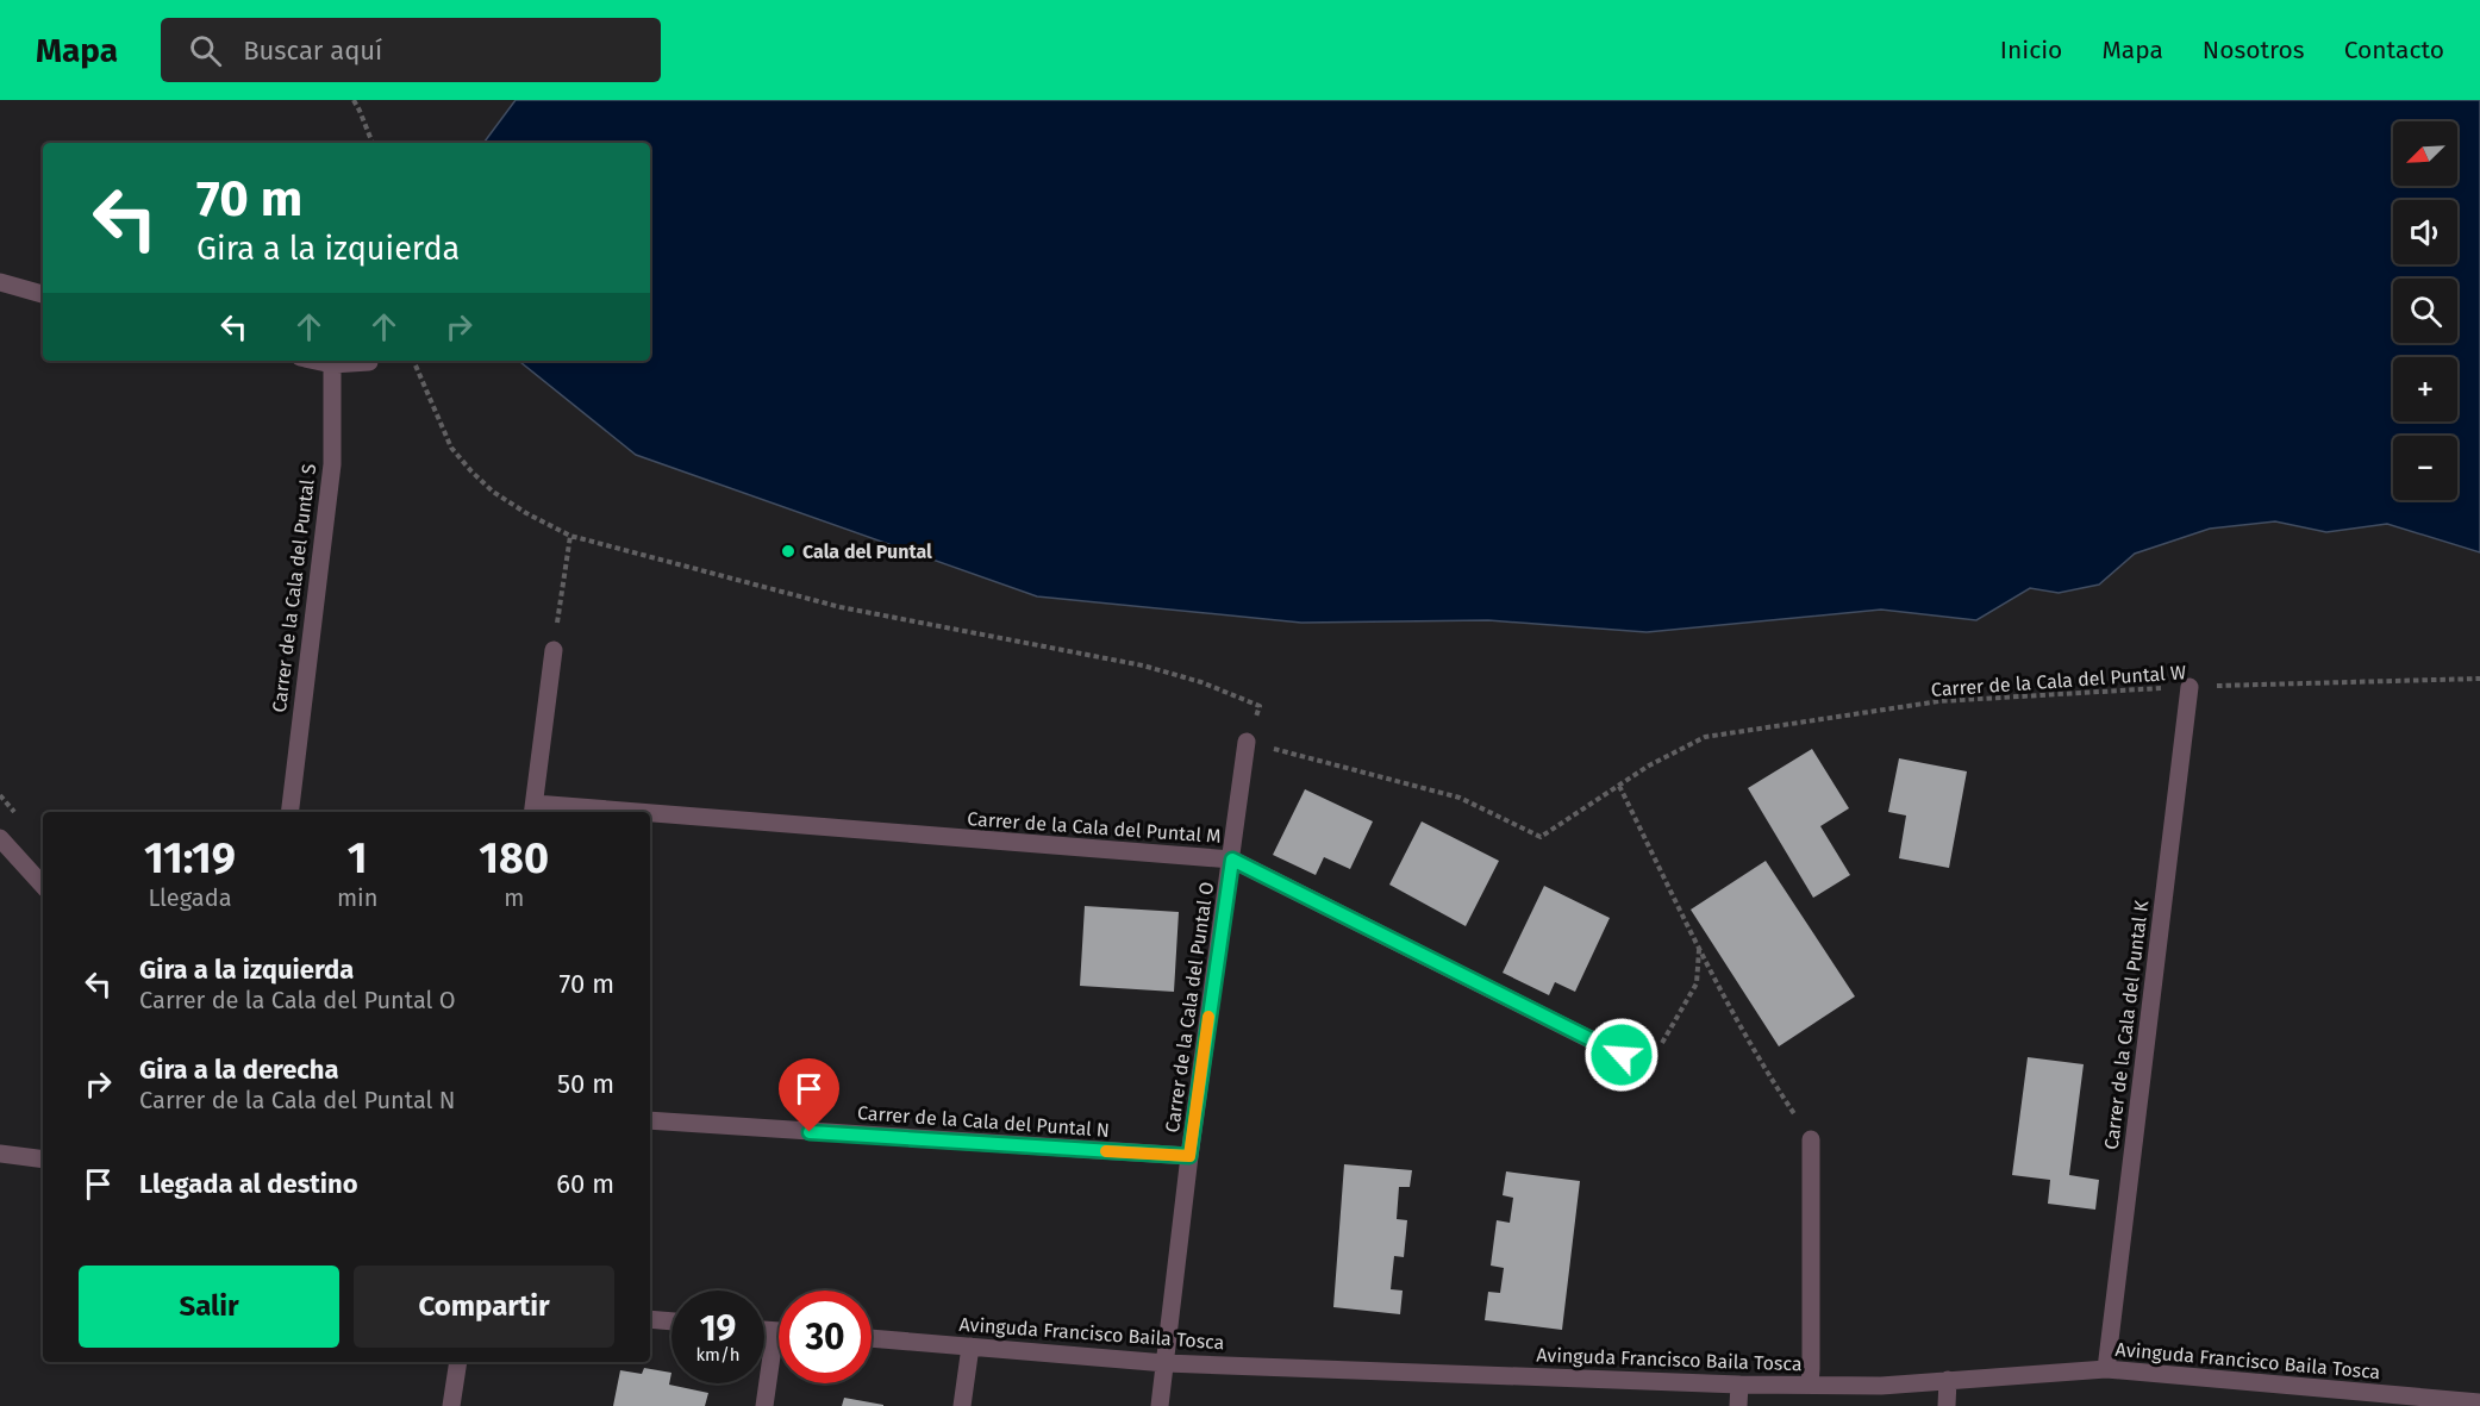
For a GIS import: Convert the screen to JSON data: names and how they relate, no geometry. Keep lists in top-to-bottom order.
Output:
{
  "streets": {
    "street": [
      "Carrer de la Cala del Puntal S",
      "Carrer de la Cala del Puntal M",
      "Carrer de la Cala del Puntal O",
      "Carrer de la Cala del Puntal K",
      "Carrer de la Cala del Puntal N",
      "Avinguda Francisco Baila Tosca"
    ],
    "path": ["Carrer de la Cala del Puntal W"]
  },
  "crossings": [
    ["Carrer de la Cala del Puntal W", "Carrer de la Cala del Puntal O"],
    ["Carrer de la Cala del Puntal W", "Carrer de la Cala del Puntal K"],
    ["Carrer de la Cala del Puntal M", "Carrer de la Cala del Puntal O"],
    ["Carrer de la Cala del Puntal O", "Carrer de la Cala del Puntal N"],
    ["Carrer de la Cala del Puntal O", "Avinguda Francisco Baila Tosca"],
    ["Carrer de la Cala del Puntal K", "Avinguda Francisco Baila Tosca"]
  ],
  "places": ["Cala del Puntal"],
  "north": "bottom left",
  "page": {
    "header": "Mapa",
    "search": "Buscar aquí",
    "nav": [
      "Inicio",
      "Mapa",
      "Nosotros",
      "Contacto"
    ],
    "map_buttons": ["+", "−"],
    "turn": ["70 m", "Gira a la izquierda"],
    "eta": [
      "11:19",
      "Llegada",
      "1",
      "min",
      "180",
      "m"
    ],
    "list": [
      {
        "name": "Gira a la izquierda",
        "note": "Carrer de la Cala del Puntal O",
        "value": "70 m"
      },
      {
        "name": "Gira a la derecha",
        "note": "Carrer de la Cala del Puntal N",
        "value": "50 m"
      },
      {
        "name": "Llegada al destino",
        "value": "60 m"
      }
    ],
    "buttons": ["Salir", "Compartir"],
    "speed": "19 km/h",
    "limit": "30"
  }
}
